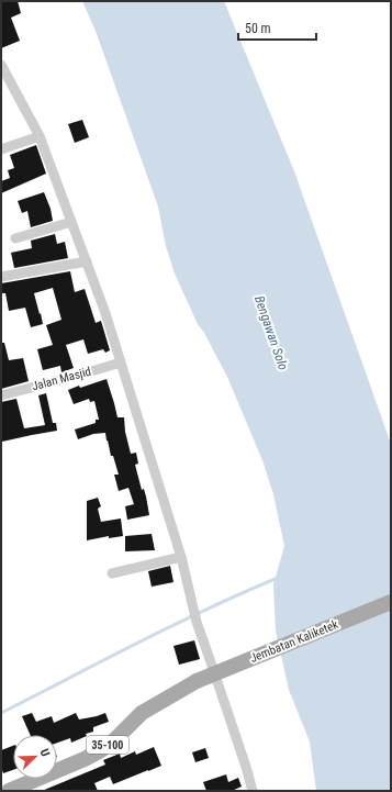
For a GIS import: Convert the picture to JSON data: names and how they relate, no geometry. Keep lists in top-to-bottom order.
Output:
{
  "streets": {
    "main road": ["Jembatan Kaliketek", "35-100"],
    "street": ["Jalan Masjid"]
  },
  "water": ["Bengawan Solo"],
  "scale_bar": "50 m",
  "north": "top right"
}
